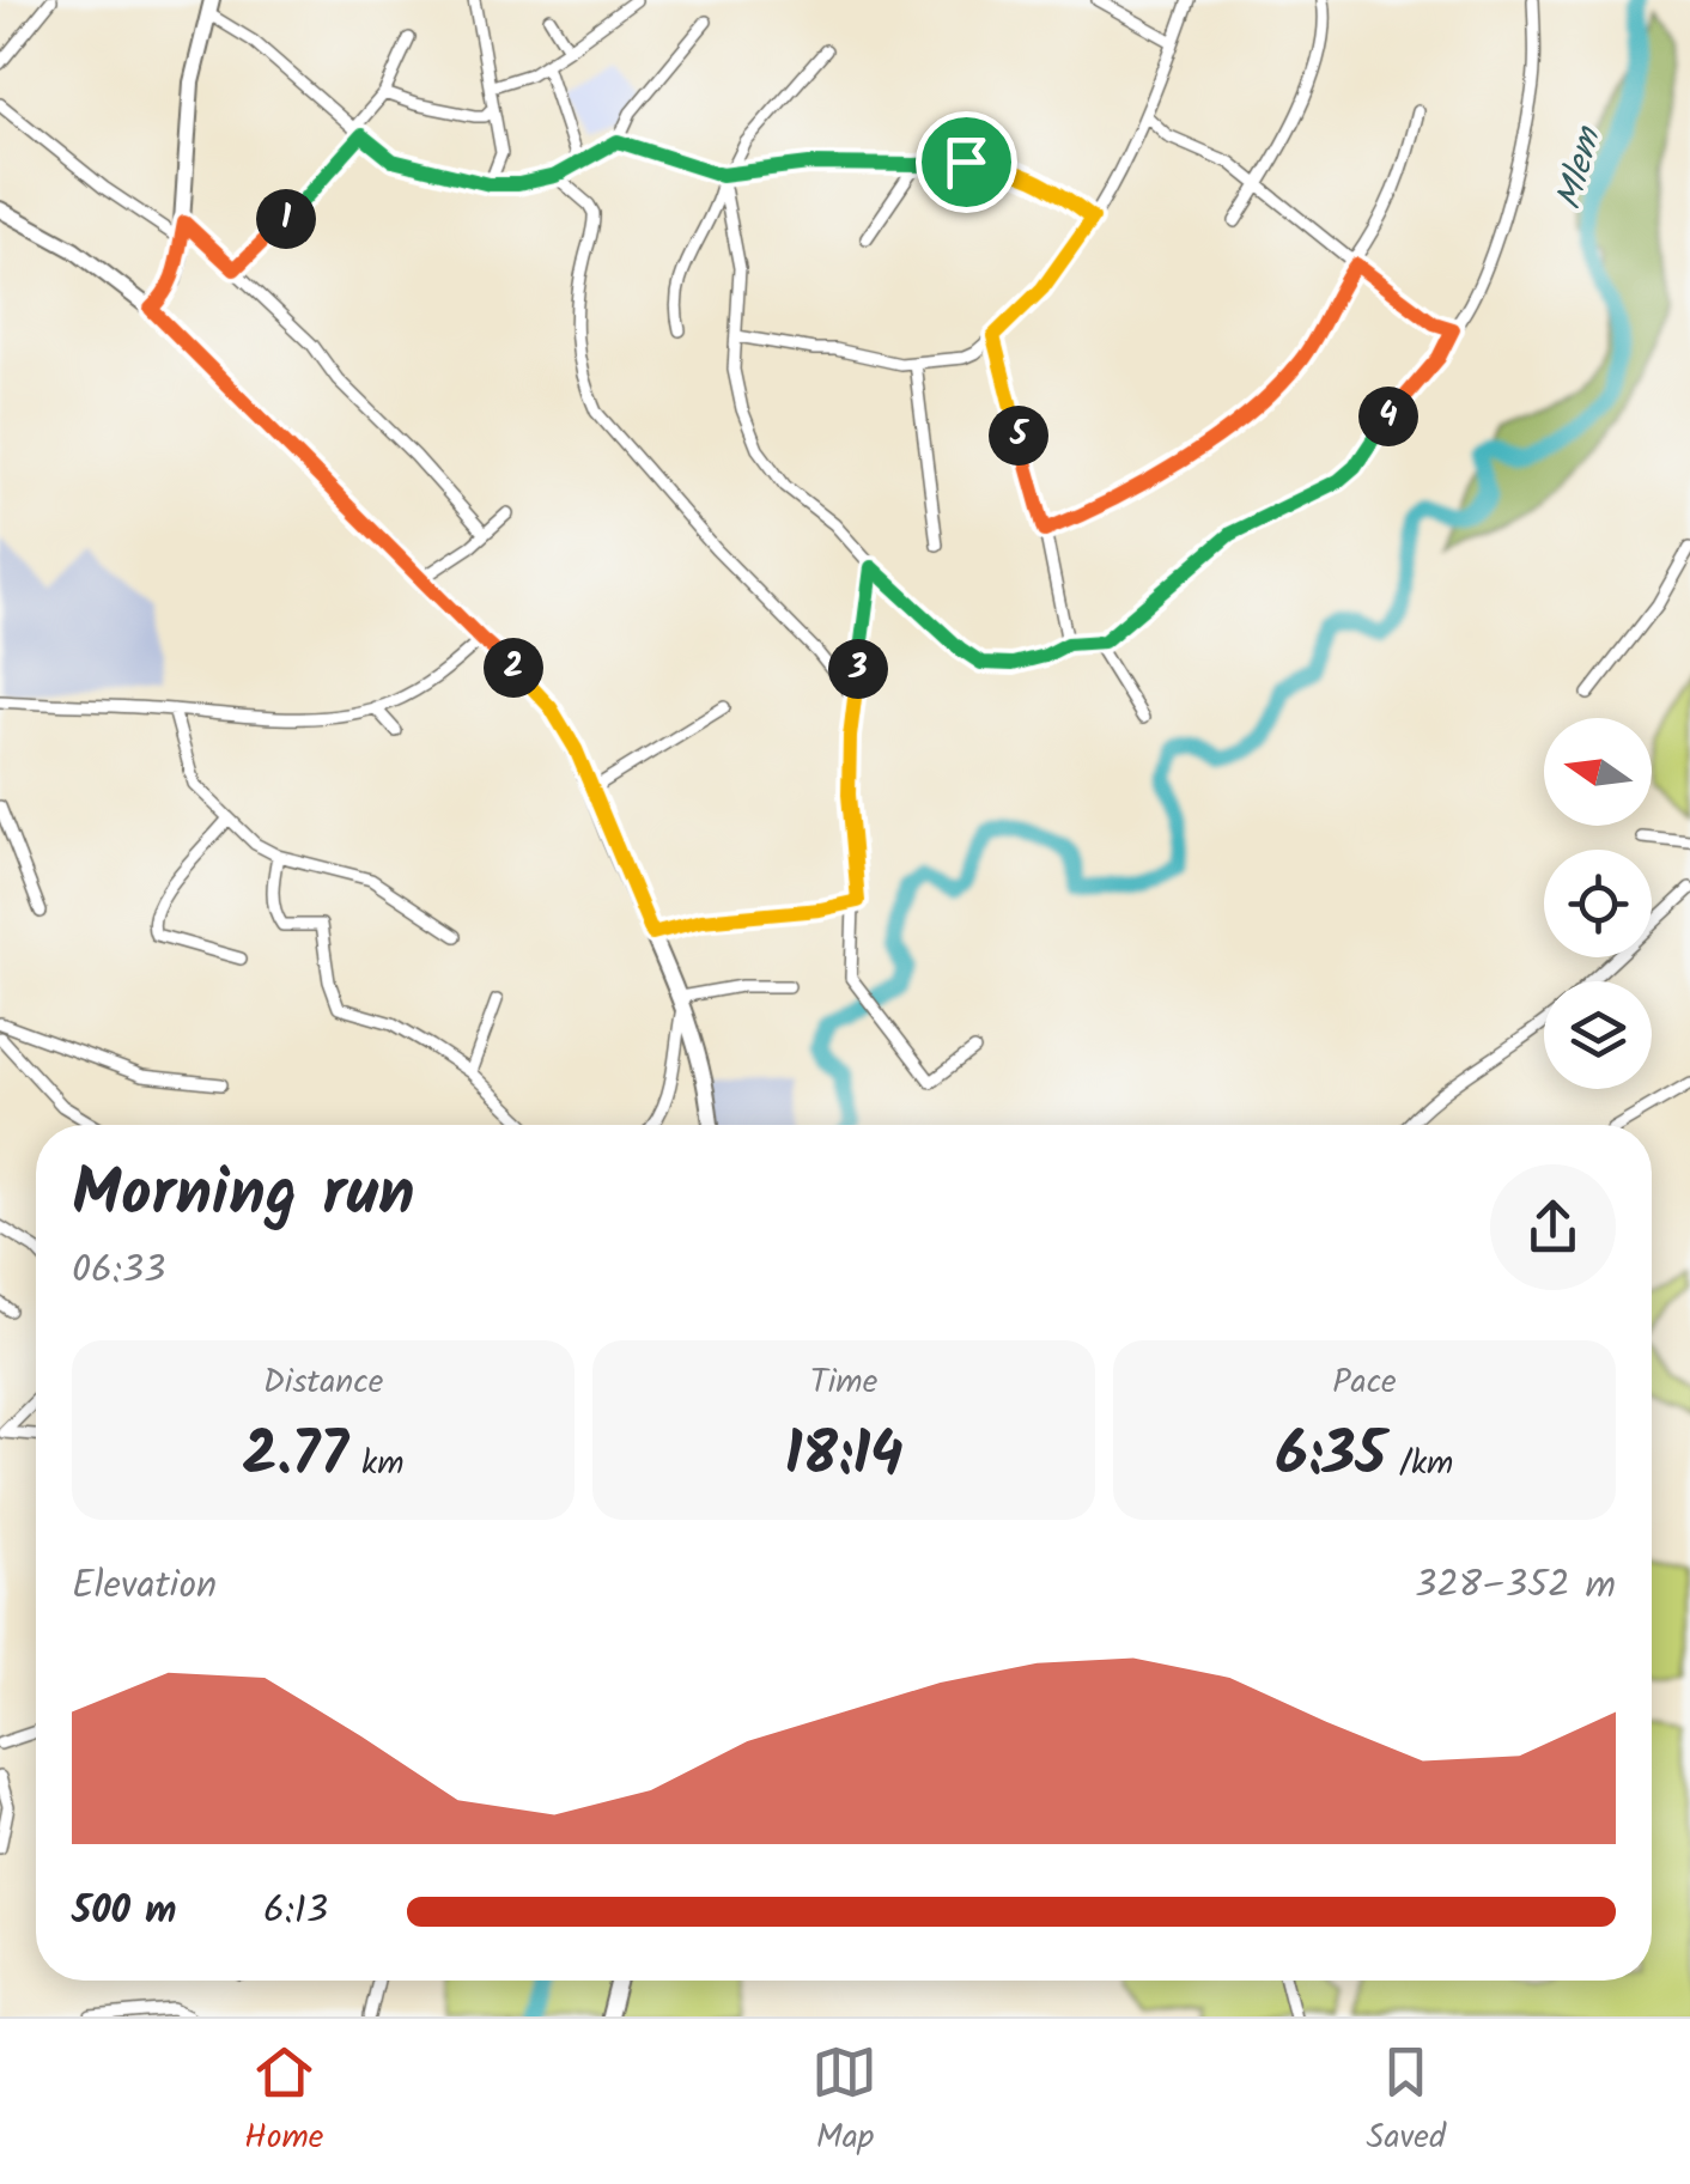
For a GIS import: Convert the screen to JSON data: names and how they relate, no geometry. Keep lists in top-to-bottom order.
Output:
{
  "water": ["Mlem"],
  "north": "left",
  "page": {
    "pins": [
      "1",
      "4",
      "5",
      "2",
      "3"
    ],
    "heading": ["Morning run", "06:33"],
    "stats": [
      ["Distance", "2.77 km"],
      ["Time", "18:14"],
      ["Pace", "6:35 /km"]
    ],
    "chart": ["Elevation", "328–352 m"],
    "list": [
      {
        "name": "500 m",
        "note": "6:13"
      }
    ],
    "tabs": ["Home", "Map", "Saved"]
  }
}
